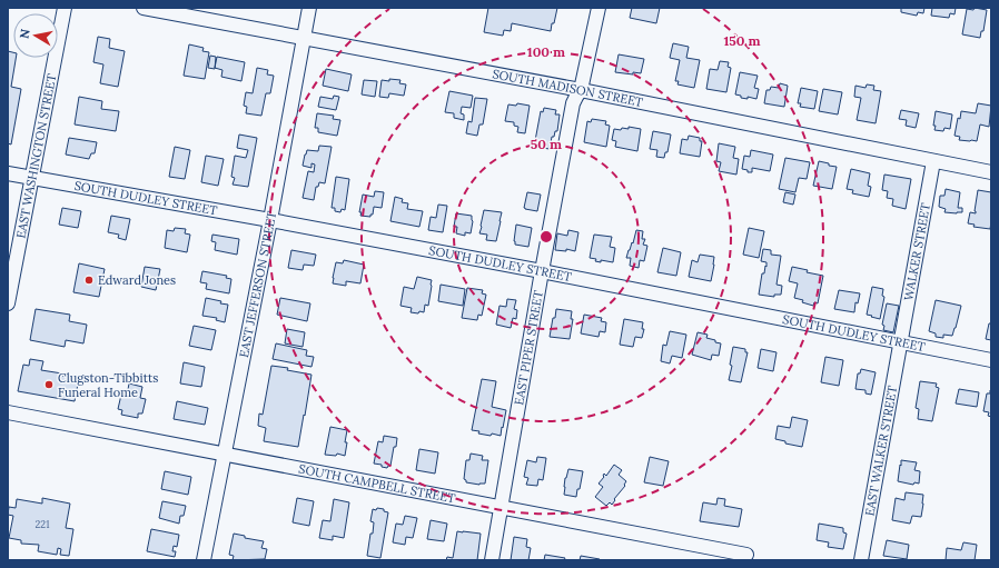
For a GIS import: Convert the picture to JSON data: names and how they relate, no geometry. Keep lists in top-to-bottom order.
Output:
{
  "streets": {
    "street": [
      "SOUTH MADISON STREET",
      "EAST WASHINGTON STREET",
      "SOUTH DUDLEY STREET",
      "WALKER STREET",
      "EAST JEFFERSON STREET",
      "EAST PIPER STREET",
      "EAST WALKER STREET",
      "SOUTH CAMPBELL STREET"
    ]
  },
  "crossings": [
    ["SOUTH MADISON STREET", "WALKER STREET"],
    ["SOUTH MADISON STREET", "EAST JEFFERSON STREET"],
    ["SOUTH MADISON STREET", "EAST PIPER STREET"],
    ["EAST WASHINGTON STREET", "SOUTH DUDLEY STREET"],
    ["SOUTH DUDLEY STREET", "WALKER STREET"],
    ["SOUTH DUDLEY STREET", "EAST JEFFERSON STREET"],
    ["SOUTH DUDLEY STREET", "EAST PIPER STREET"],
    ["SOUTH DUDLEY STREET", "EAST WALKER STREET"],
    ["WALKER STREET", "EAST WALKER STREET"],
    ["EAST JEFFERSON STREET", "SOUTH CAMPBELL STREET"],
    ["EAST PIPER STREET", "SOUTH CAMPBELL STREET"]
  ],
  "places": ["Edward Jones", "Clugston-Tibbitts Funeral Home"],
  "house_numbers": ["221"],
  "north": "left",
  "rings": ["150 m", "100 m", "50 m"]
}
